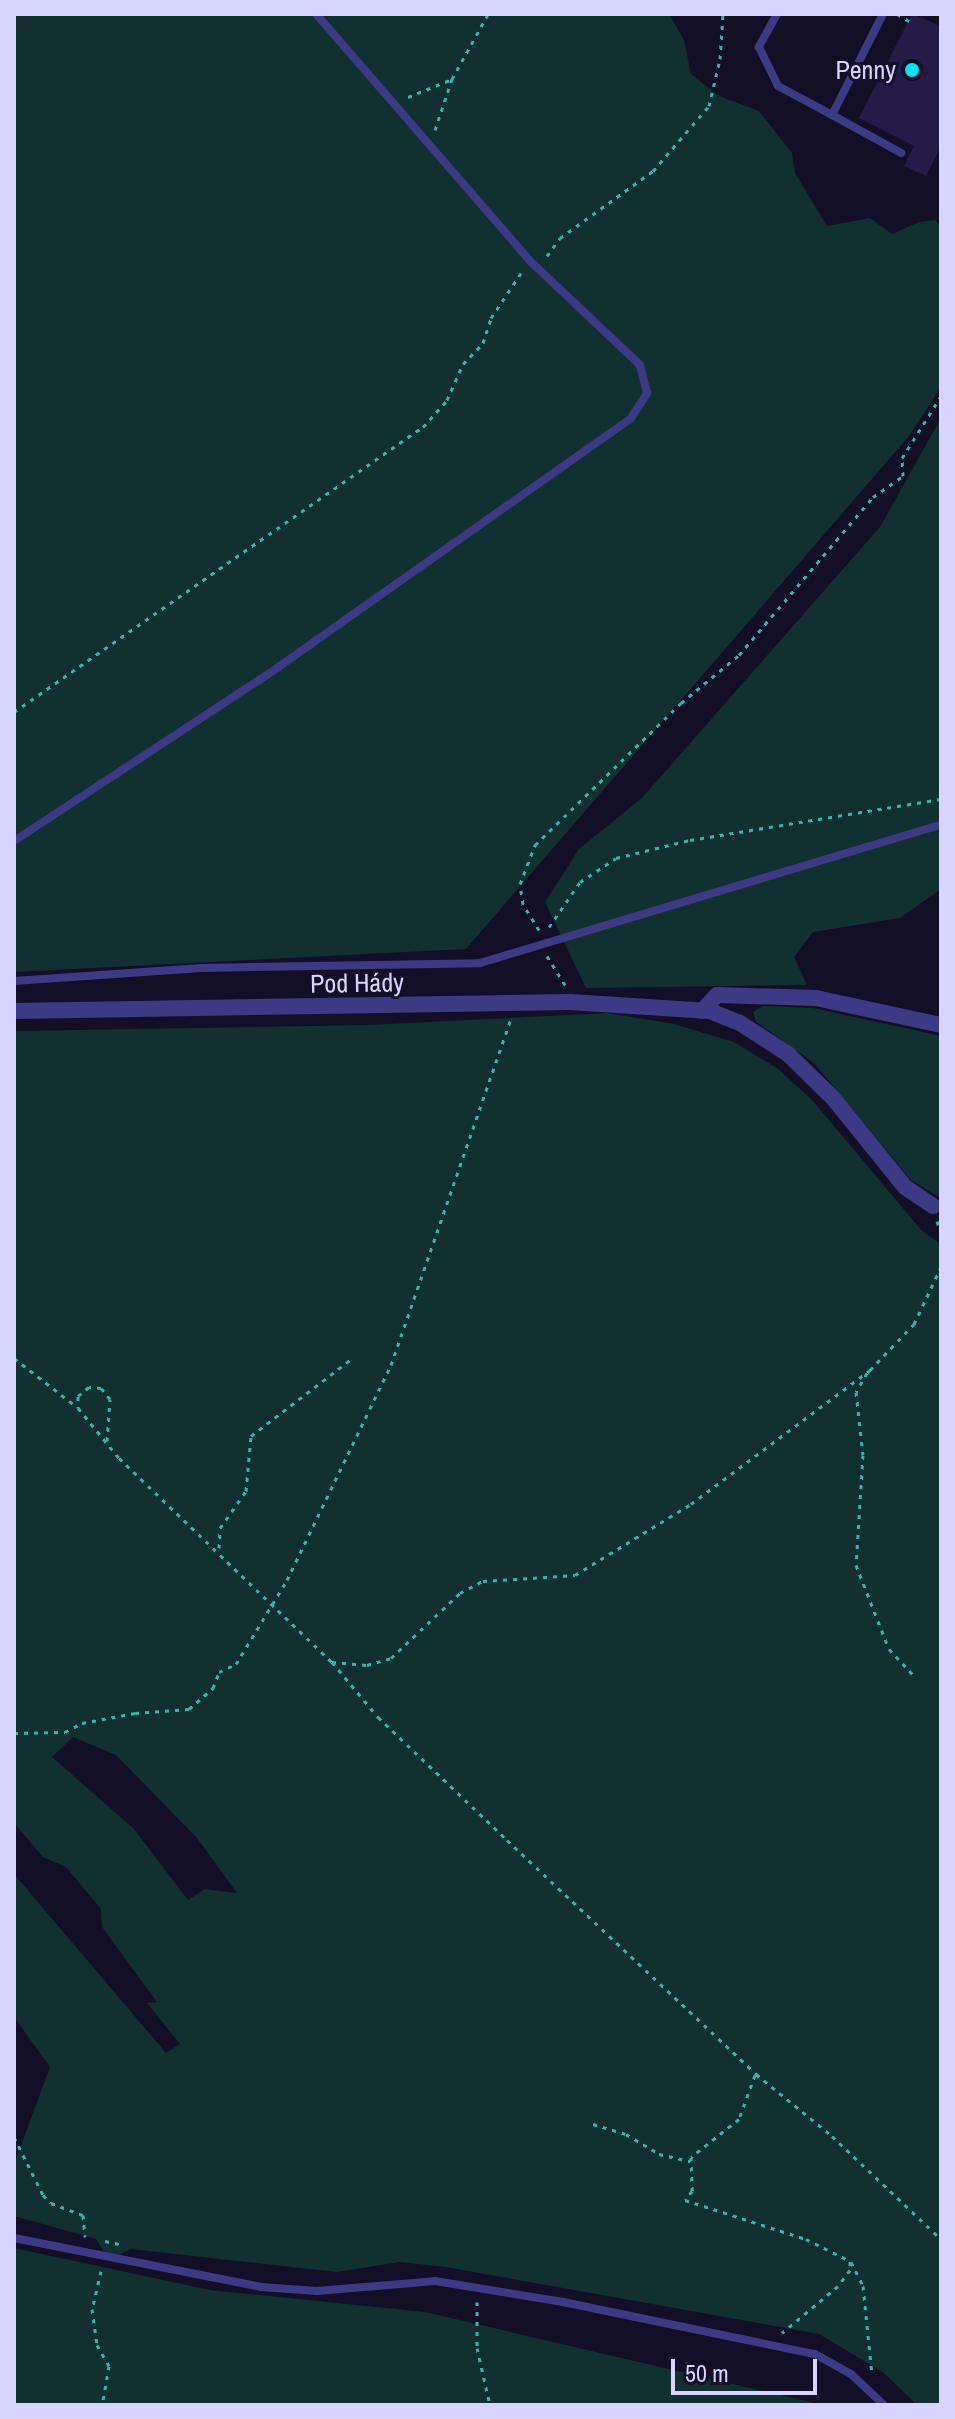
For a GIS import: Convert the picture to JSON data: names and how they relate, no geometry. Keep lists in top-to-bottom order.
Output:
{
  "streets": {
    "street": ["Pod Hády"]
  },
  "places": ["Penny"],
  "scale_bar": "50 m"
}
